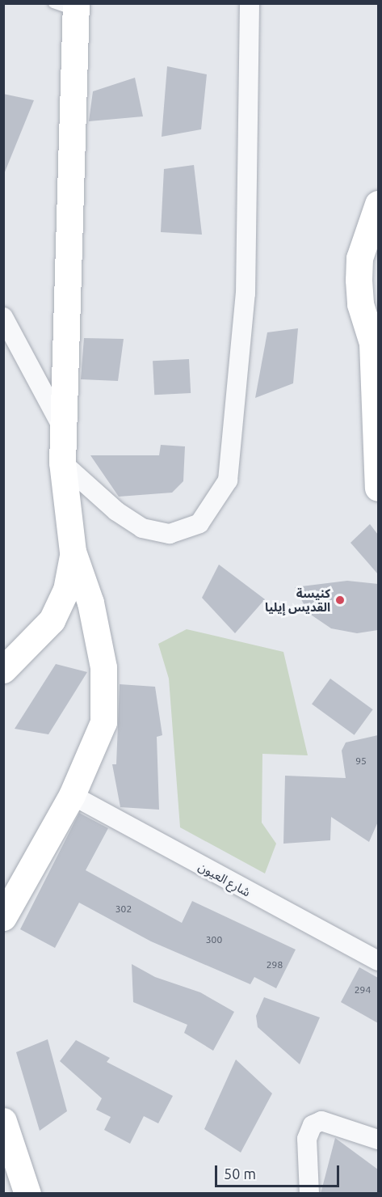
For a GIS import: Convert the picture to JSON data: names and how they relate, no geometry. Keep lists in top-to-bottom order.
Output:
{
  "streets": {
    "street": ["شارع العيون"]
  },
  "places": ["كنيسة القديس إيليا"],
  "house_numbers": [
    "95",
    "302",
    "300",
    "298",
    "294"
  ],
  "scale_bar": "50 m"
}
